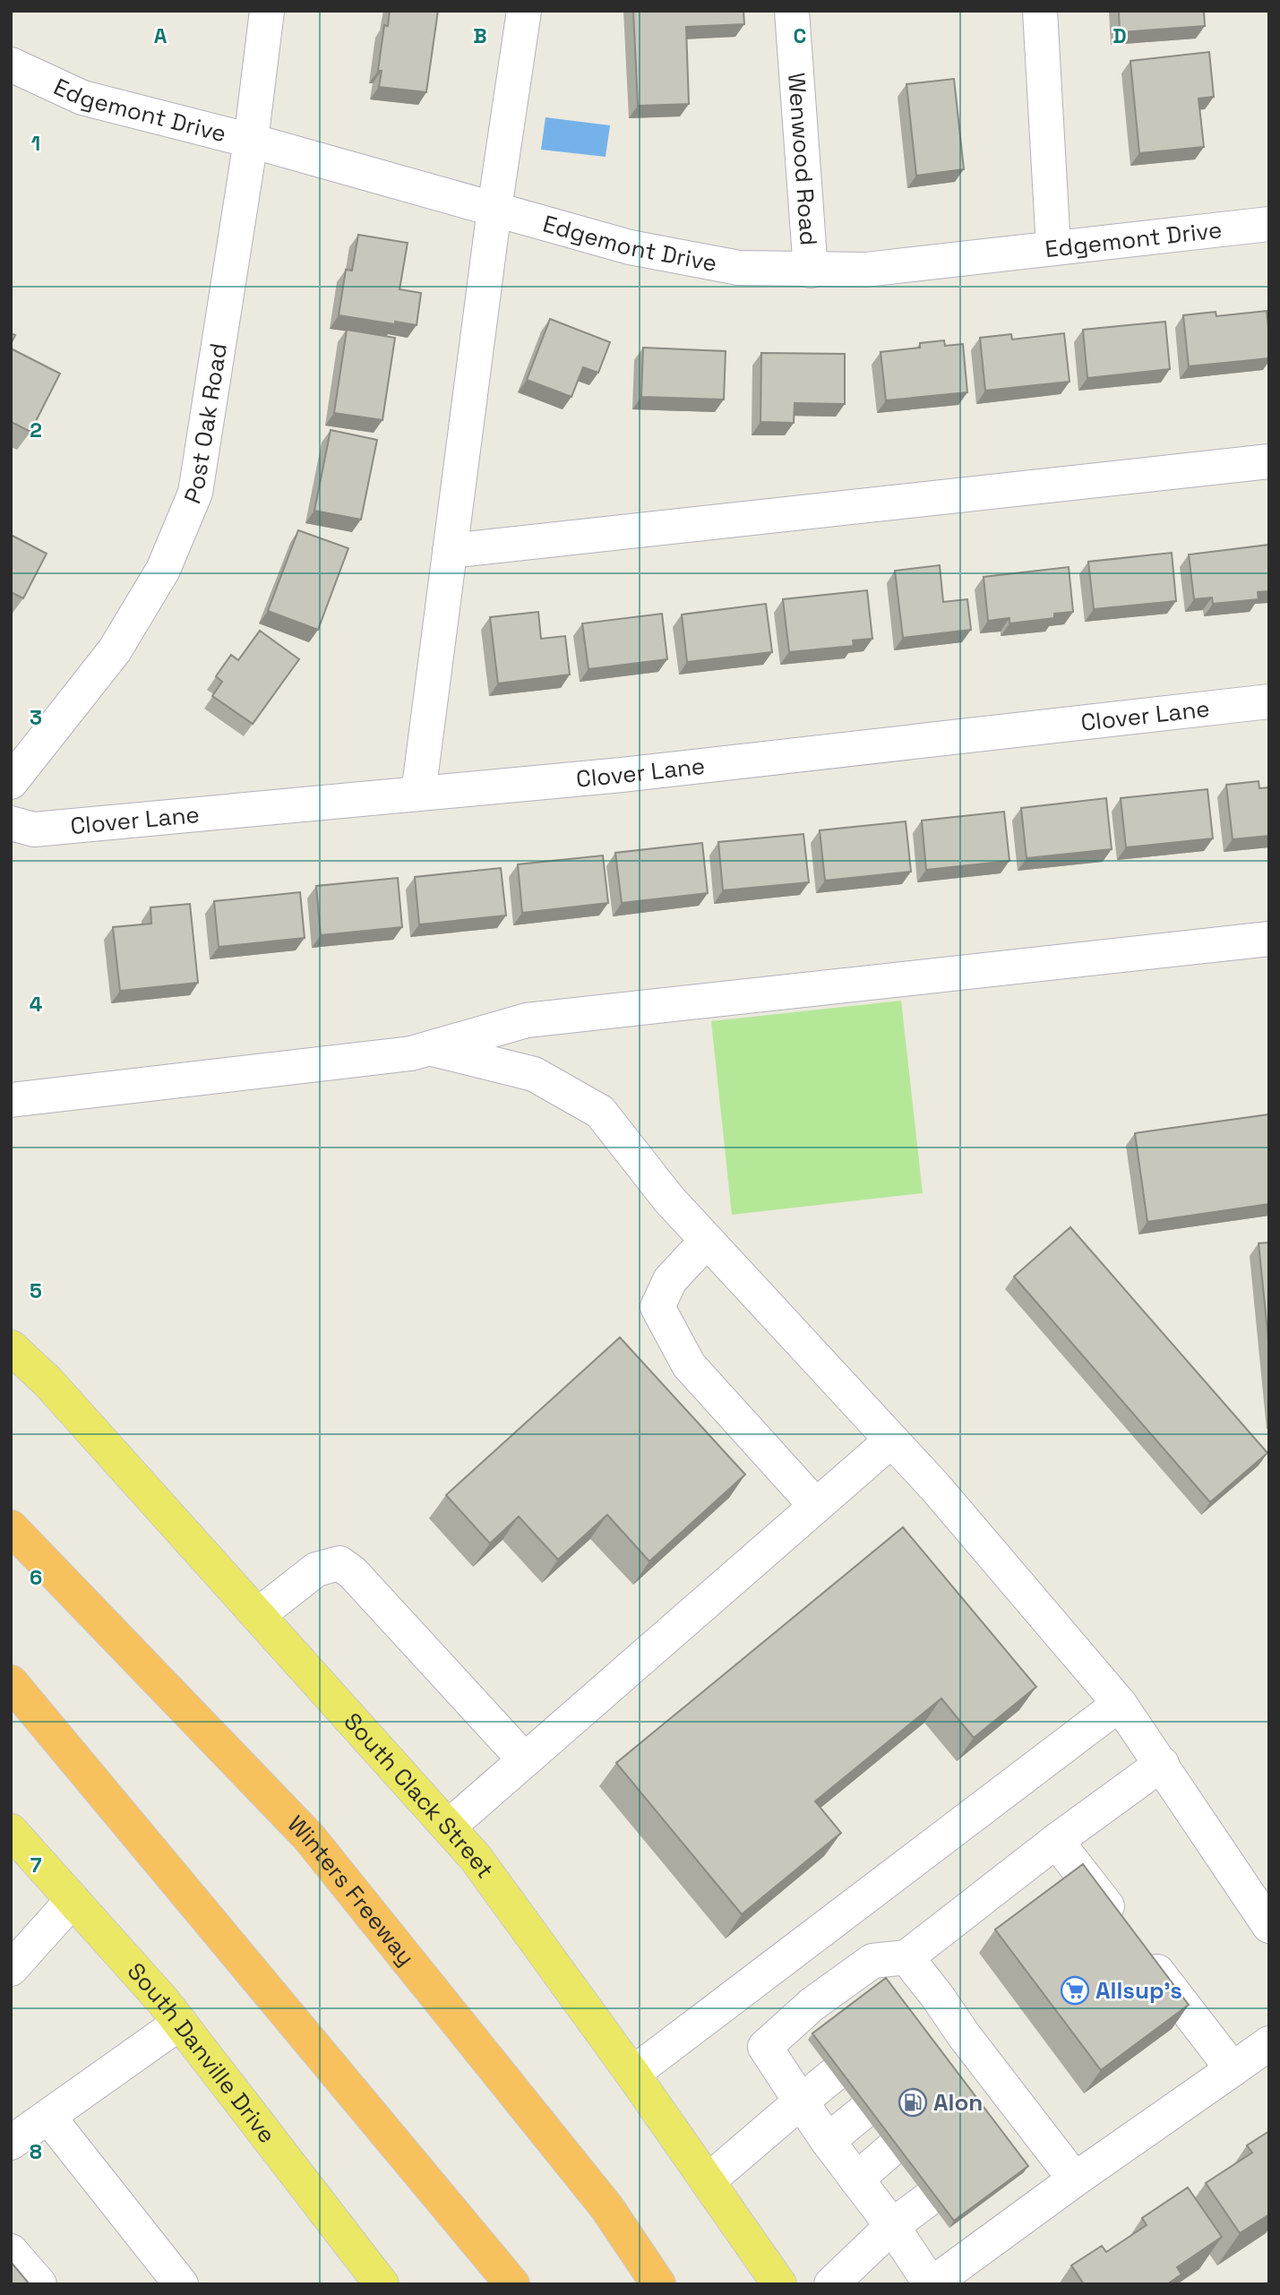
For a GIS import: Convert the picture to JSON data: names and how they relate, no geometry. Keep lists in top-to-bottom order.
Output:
{
  "streets": {
    "highway": ["Winters Freeway"],
    "main road": ["South Clack Street", "South Danville Drive"],
    "street": [
      "Edgemont Drive",
      "Wenwood Road",
      "Post Oak Road",
      "Clover Lane"
    ]
  },
  "crossings": [
    ["Edgemont Drive", "Wenwood Road"],
    ["Edgemont Drive", "Post Oak Road"]
  ],
  "places": {
    "supermarket": ["Allsup's"],
    "fuel station": ["Alon"]
  },
  "grid": {
    "columns": [
      "A",
      "B",
      "C",
      "D"
    ],
    "rows": [
      "1",
      "2",
      "3",
      "4",
      "5",
      "6",
      "7",
      "8"
    ]
  }
}
